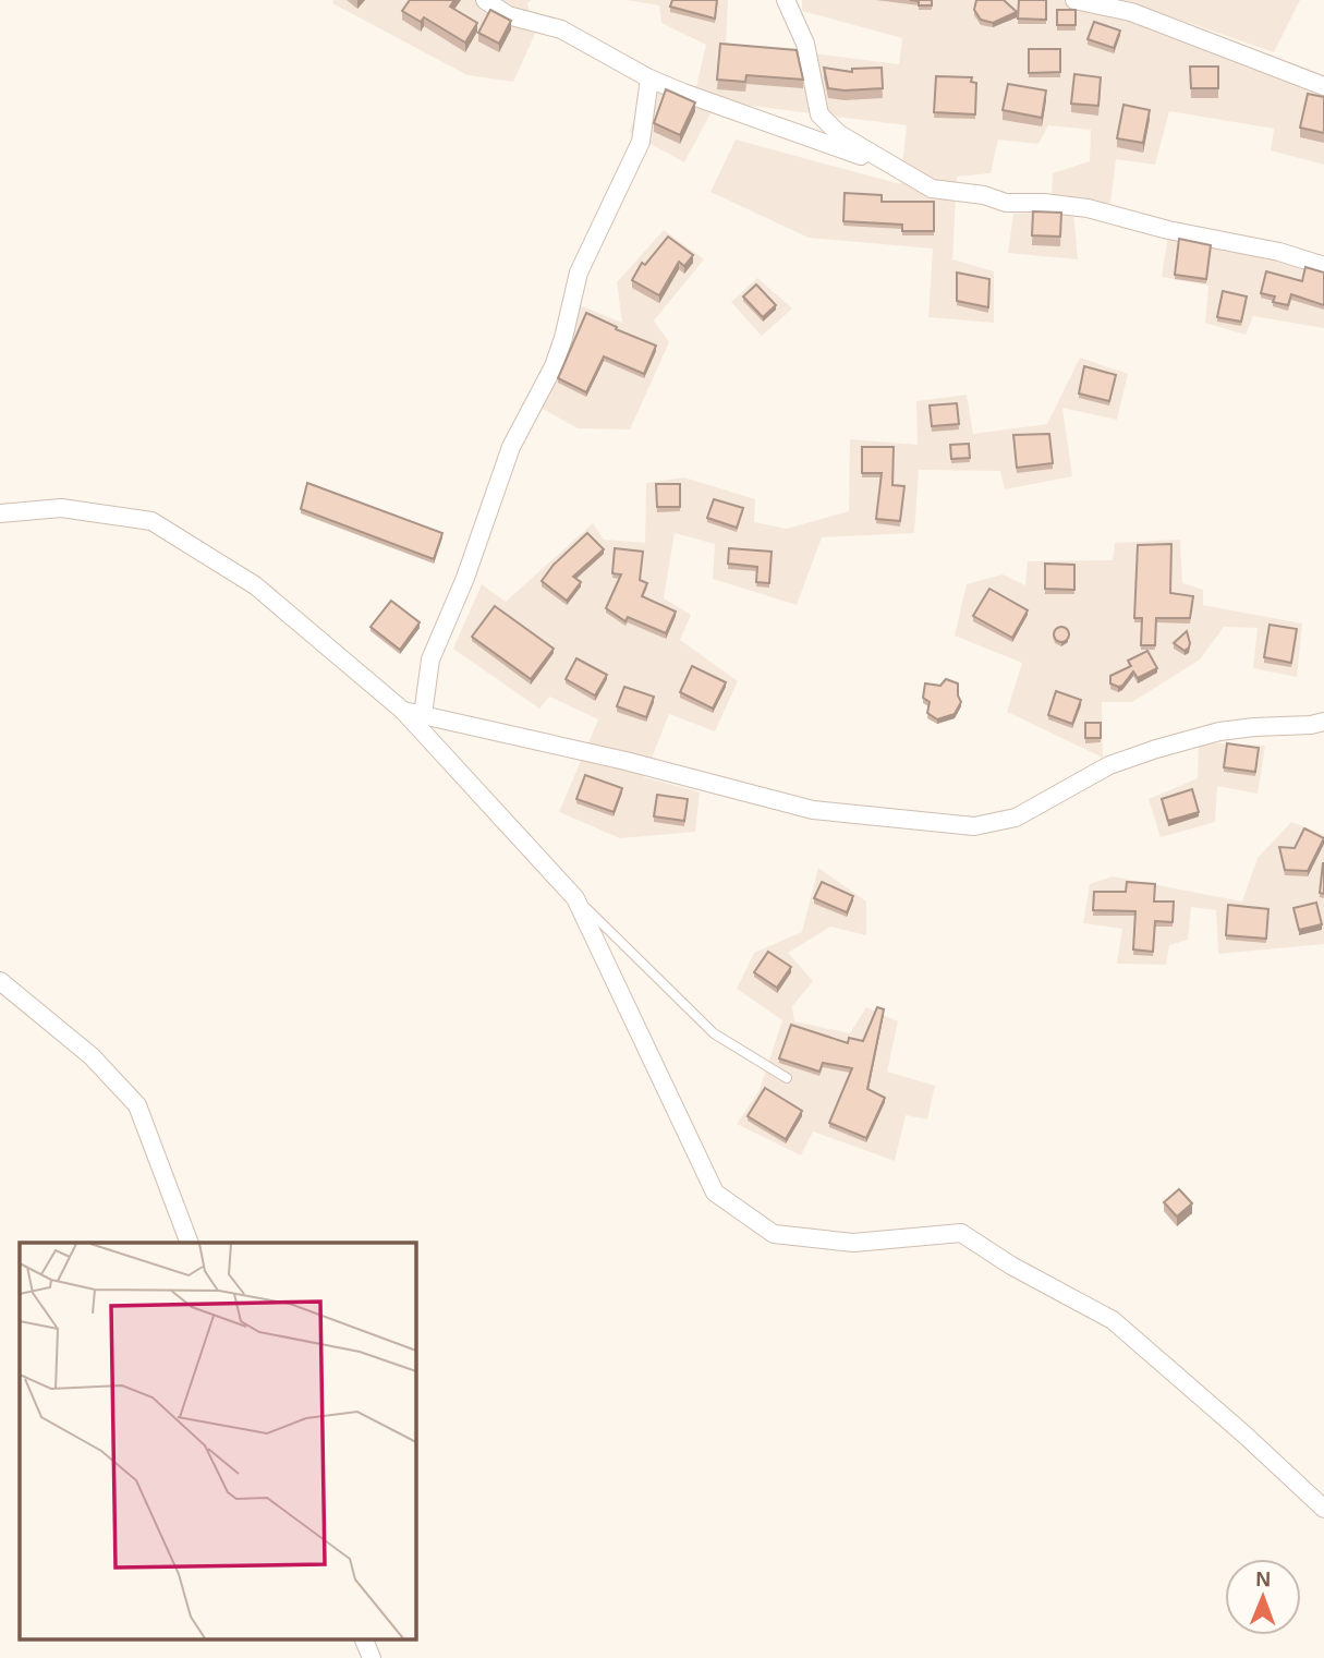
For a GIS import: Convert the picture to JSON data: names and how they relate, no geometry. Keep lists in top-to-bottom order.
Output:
{
  "north": "top"
}
